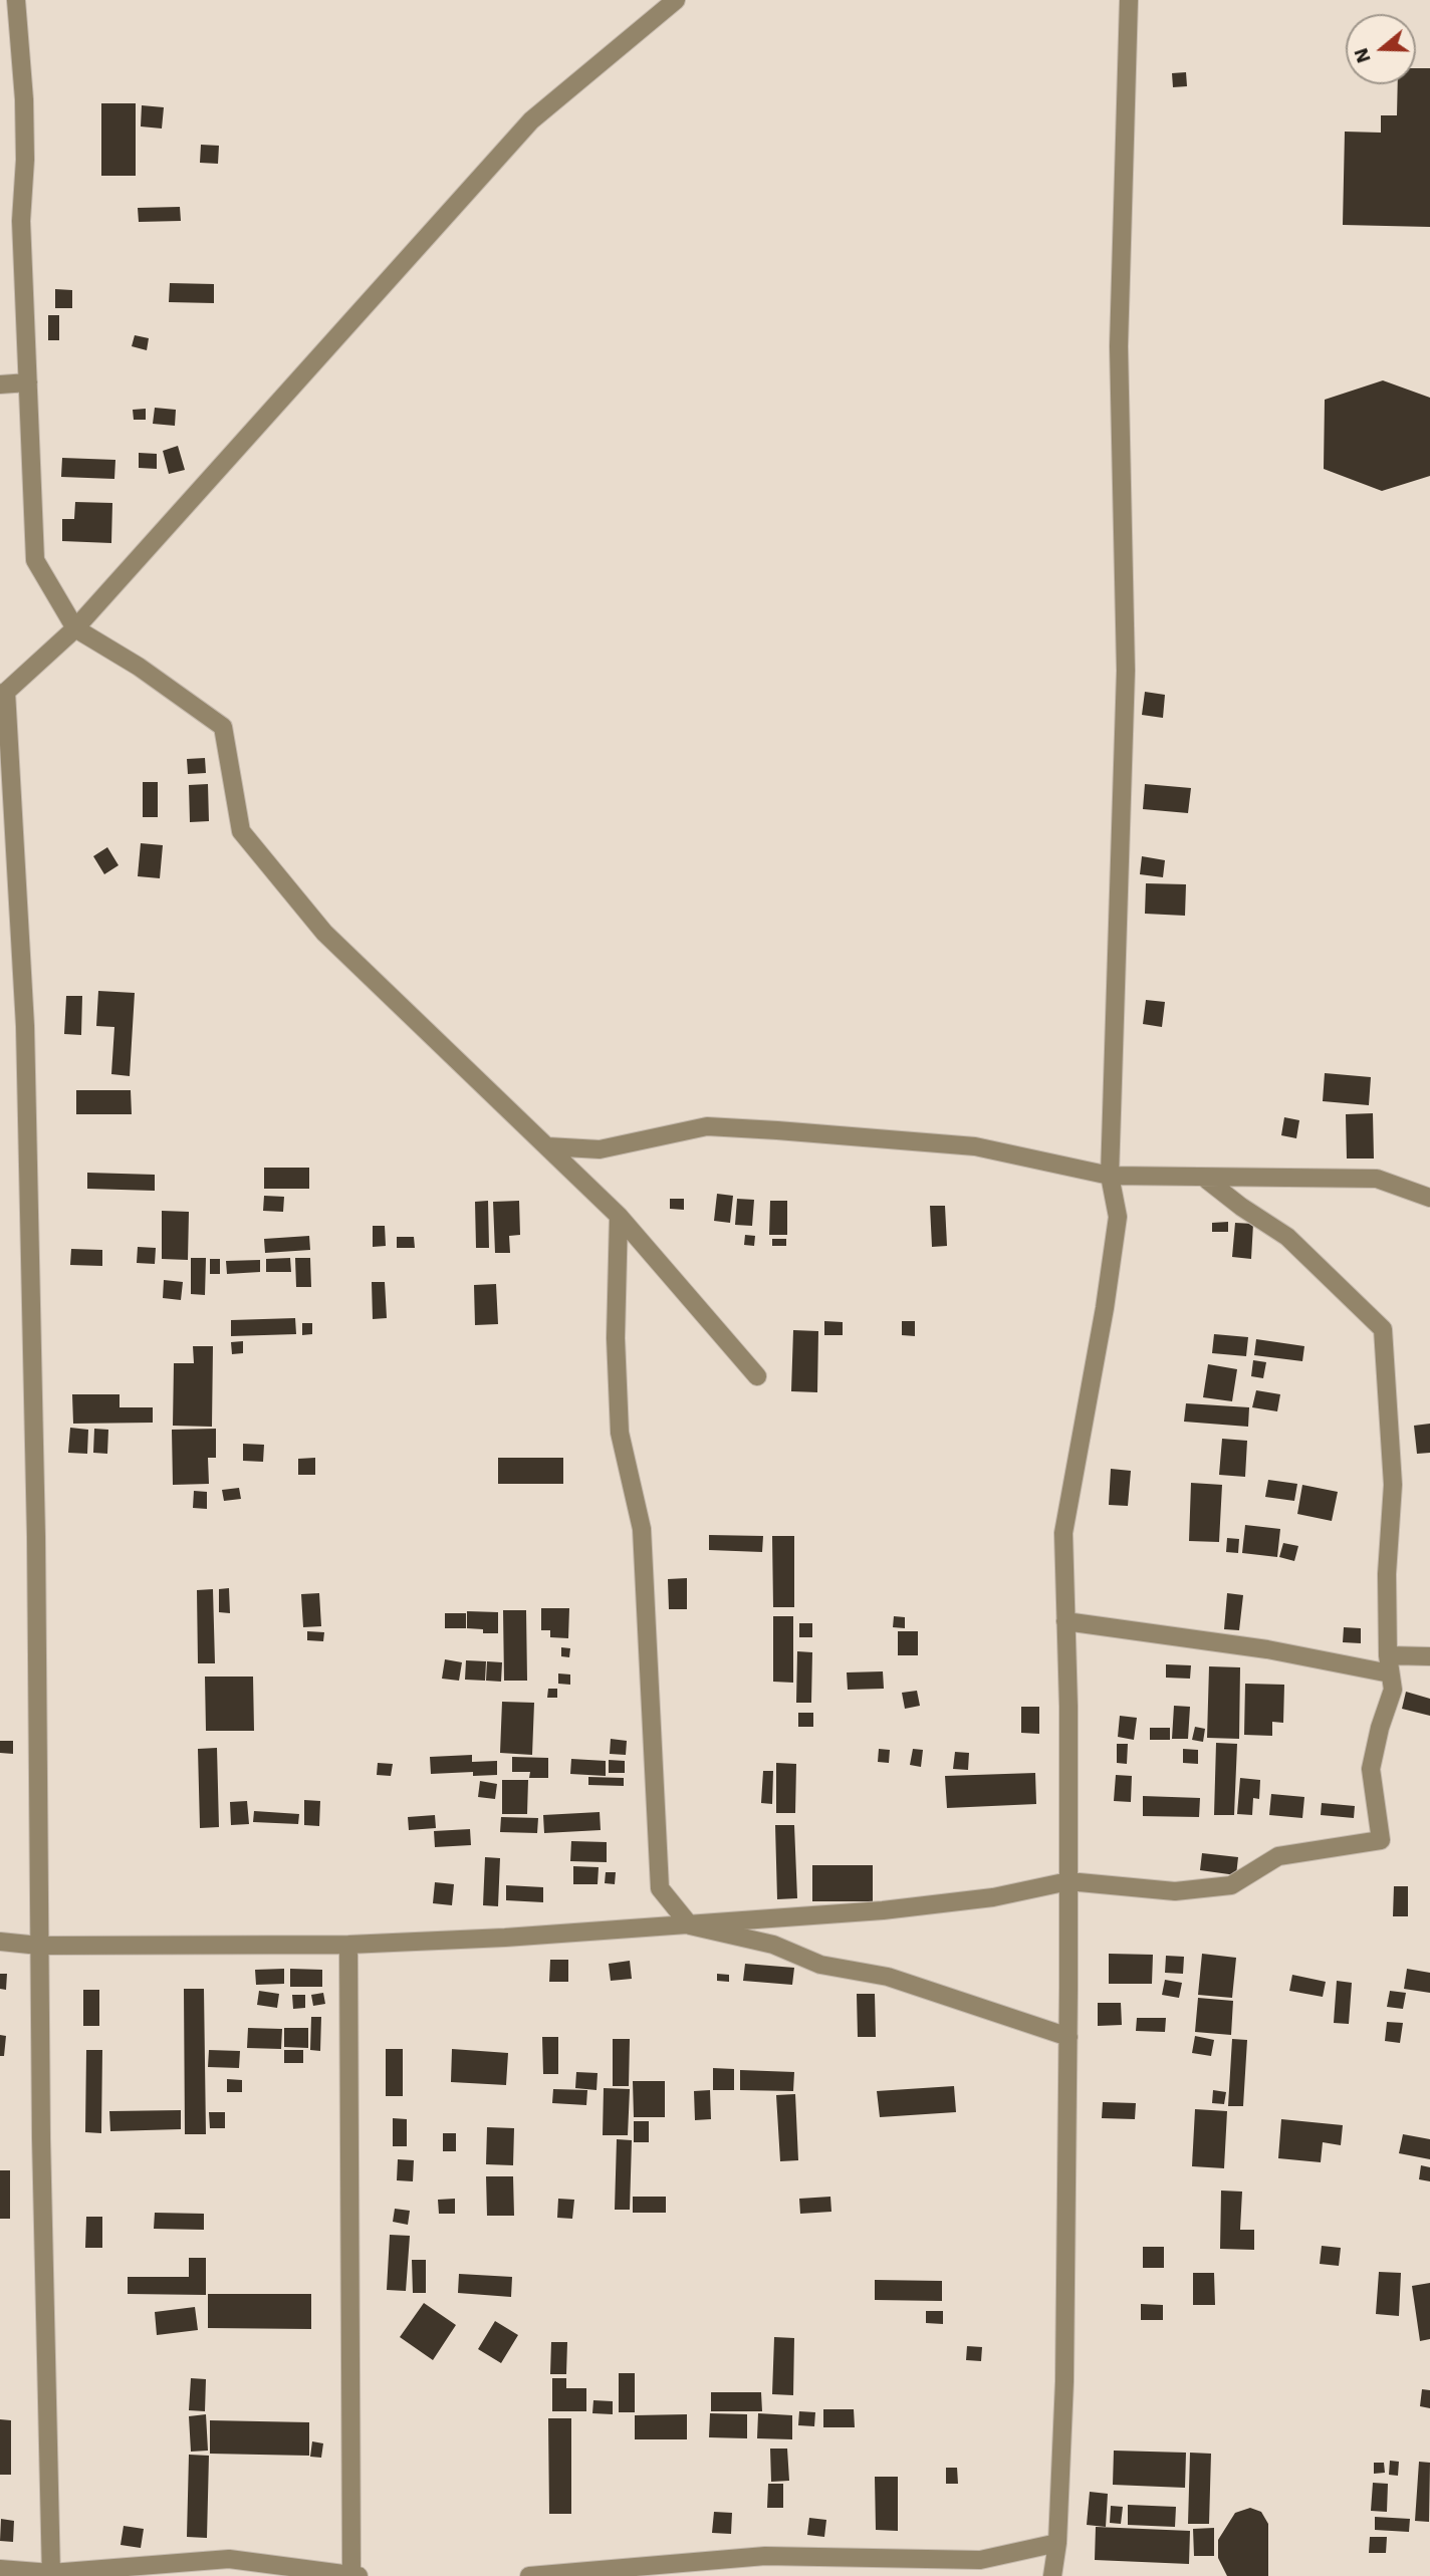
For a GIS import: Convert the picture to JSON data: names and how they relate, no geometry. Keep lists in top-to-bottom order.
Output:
{
  "north": "left"
}
